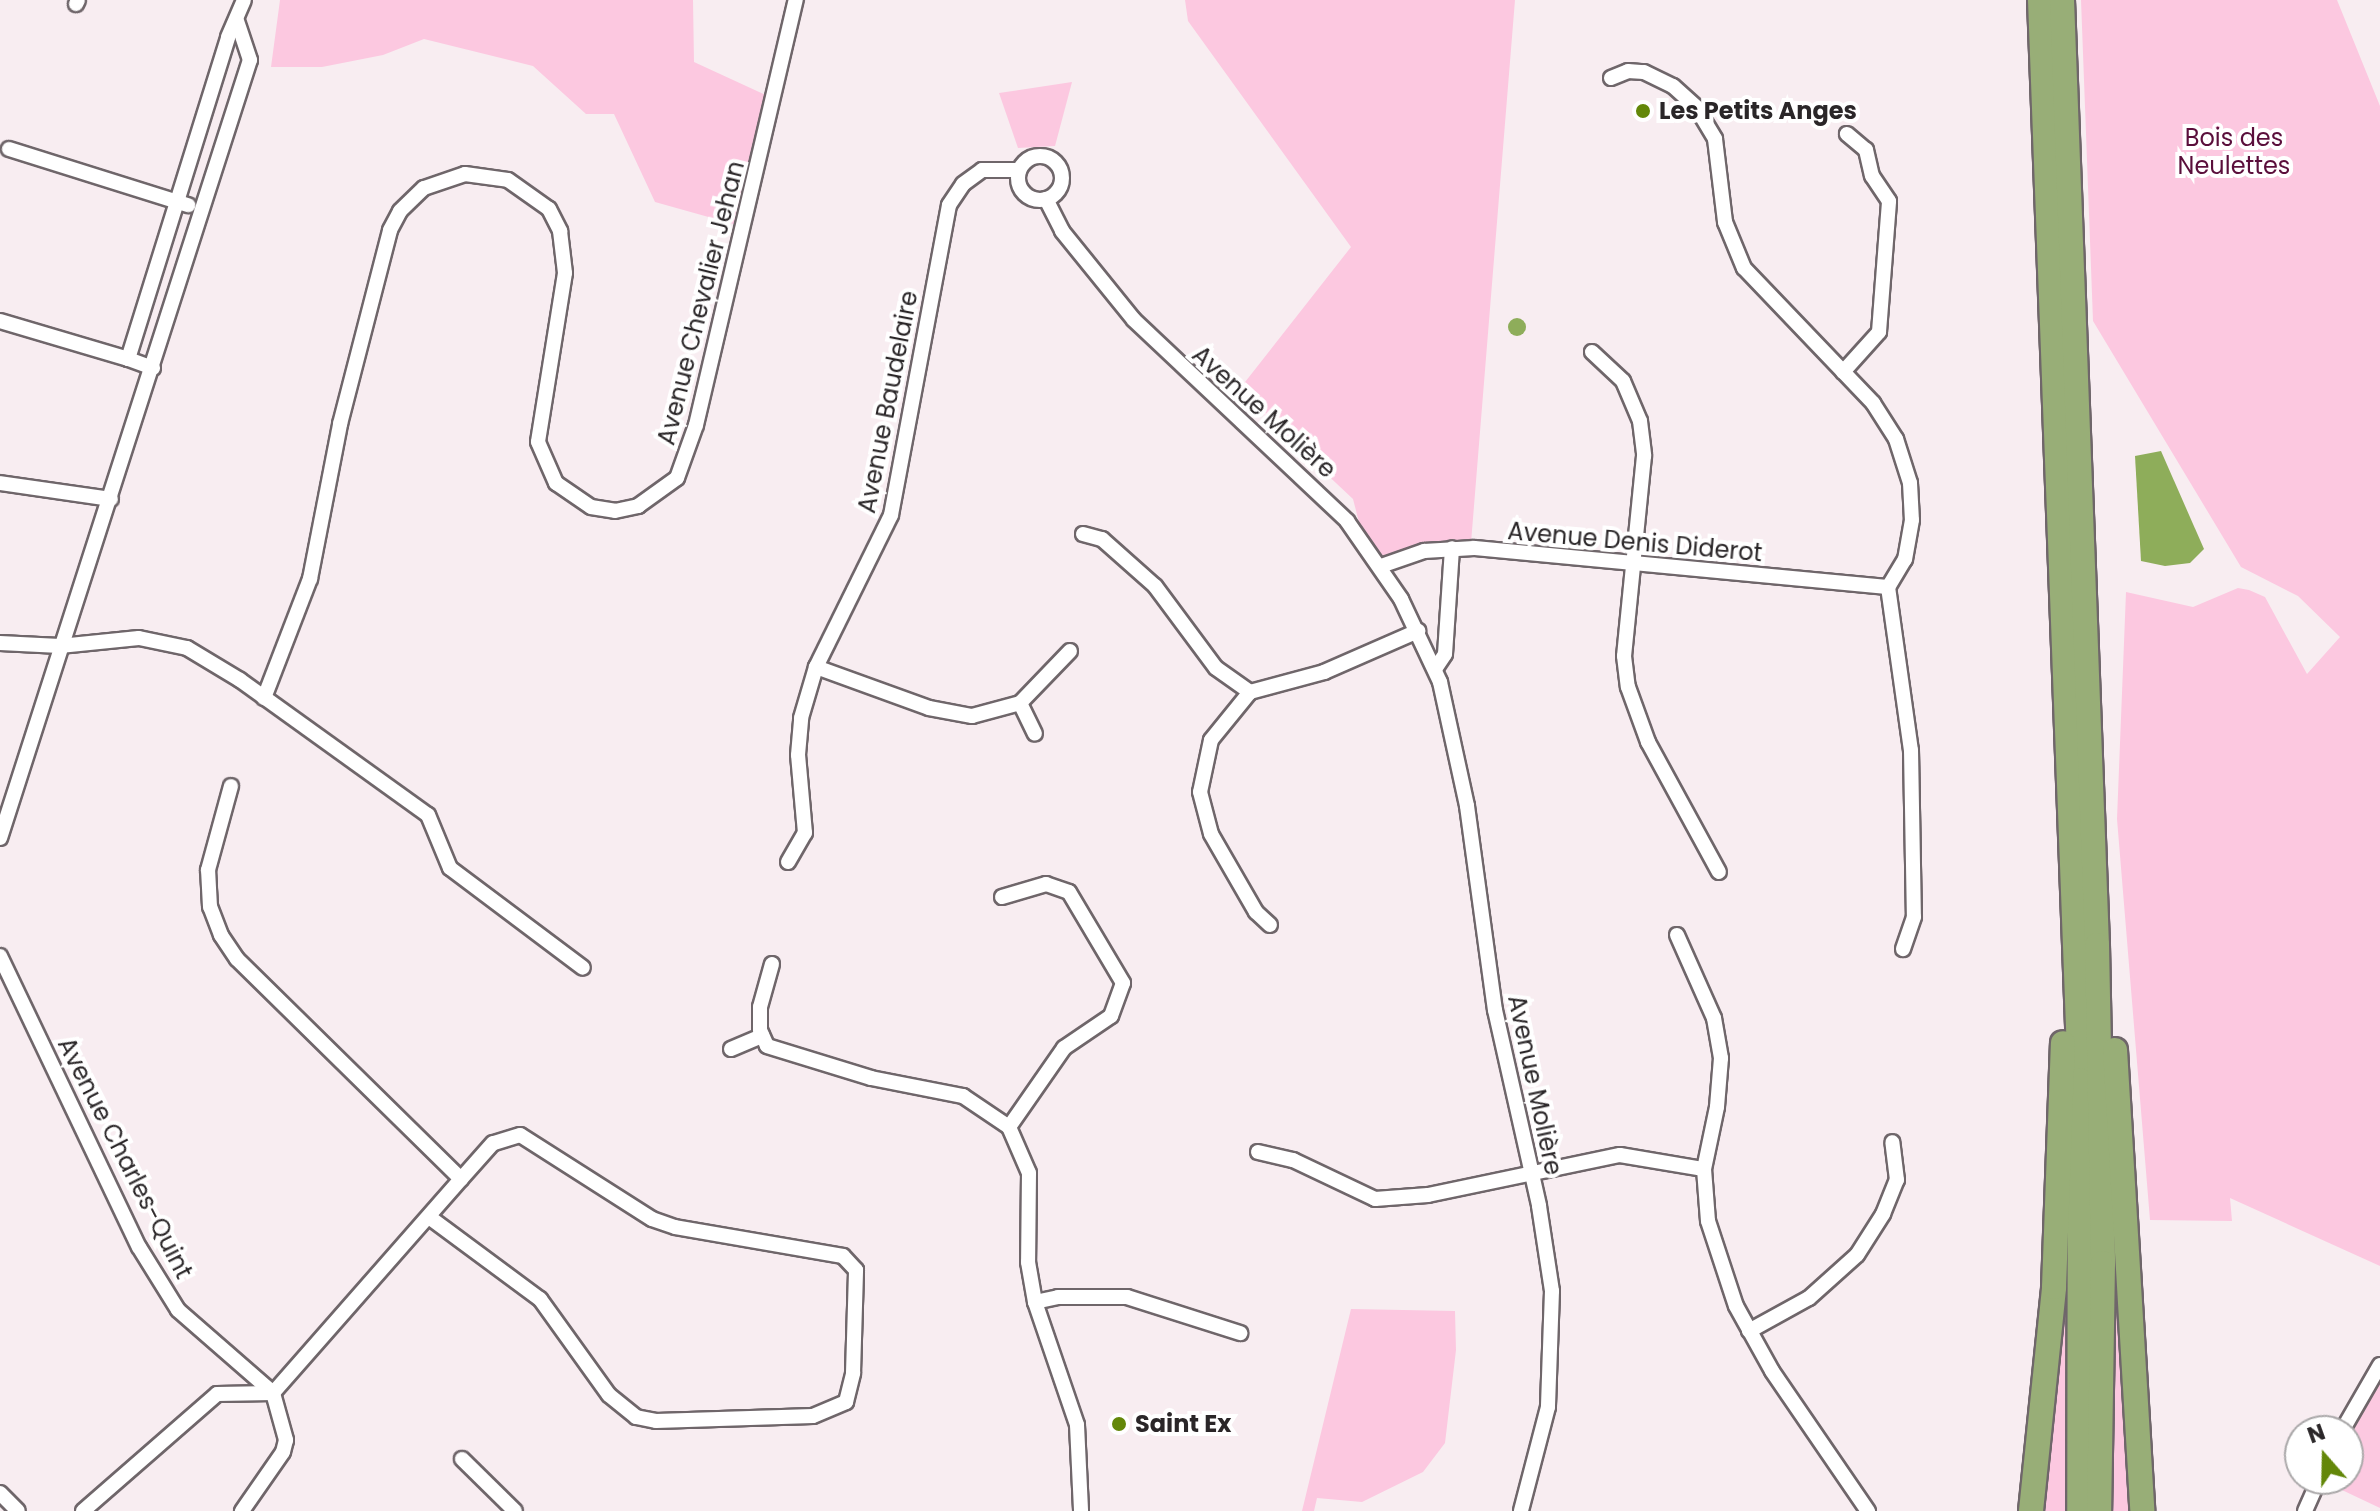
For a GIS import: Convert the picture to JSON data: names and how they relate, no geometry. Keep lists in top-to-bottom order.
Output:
{
  "streets": {
    "street": [
      "Avenue Chevalier Jehan",
      "Avenue Baudelaire",
      "Avenue Molière",
      "Avenue Denis Diderot",
      "Avenue Charles-Quint"
    ]
  },
  "crossings": [
    ["Avenue Baudelaire", "Avenue Molière"],
    ["Avenue Molière", "Avenue Denis Diderot"]
  ],
  "parks": ["Bois des Neulettes"],
  "places": ["Les Petits Anges", "Saint Ex"],
  "north": "top"
}
